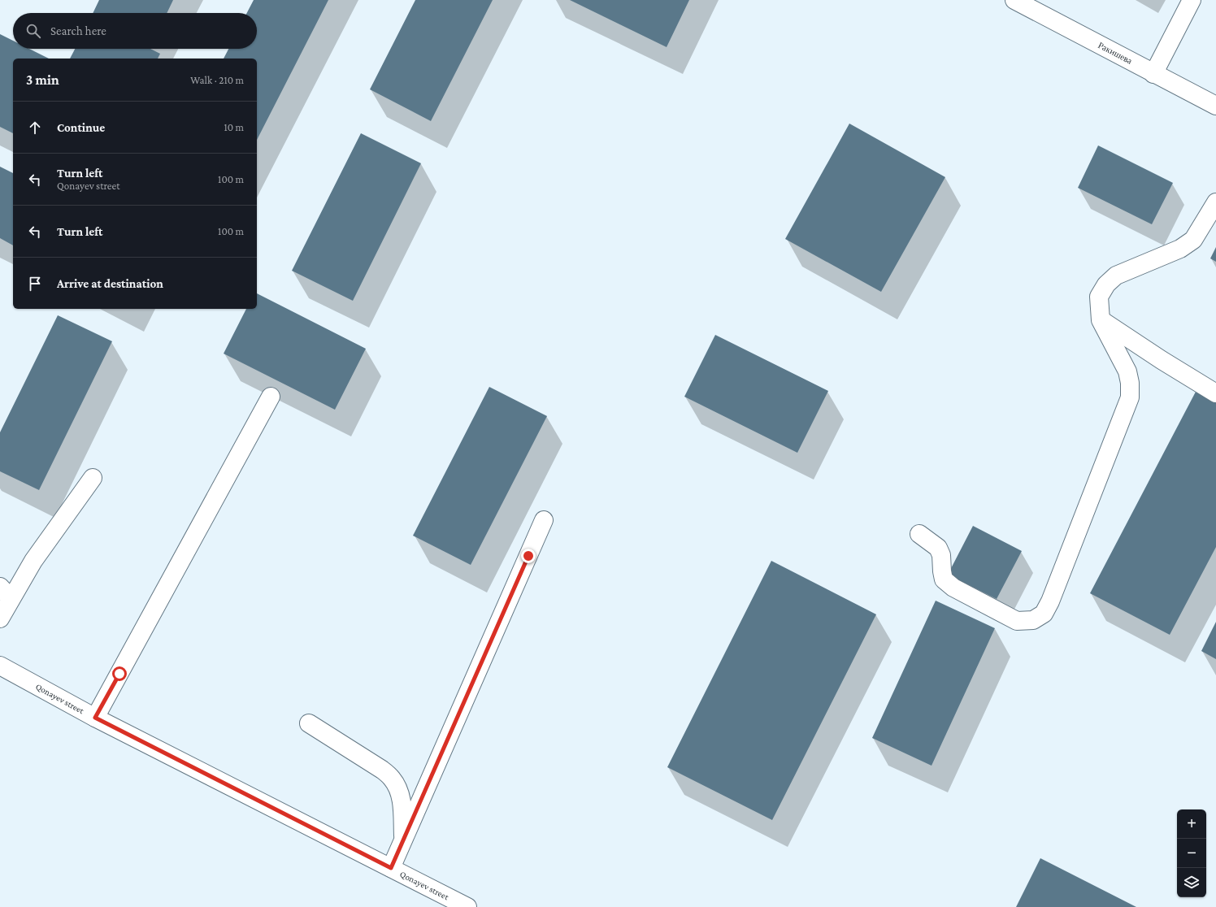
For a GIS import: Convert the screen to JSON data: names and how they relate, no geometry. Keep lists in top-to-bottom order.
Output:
{
  "streets": {
    "street": ["Ракишева", "Qonayev street"]
  },
  "page": {
    "search": "Search here",
    "heading": ["3 min", "Walk · 210 m"],
    "list": [
      ["Continue", "10 m"],
      ["Turn left", "Qonayev street", "100 m"],
      ["Turn left", "100 m"],
      "Arrive at destination"
    ],
    "map_buttons": ["+", "−"]
  }
}
